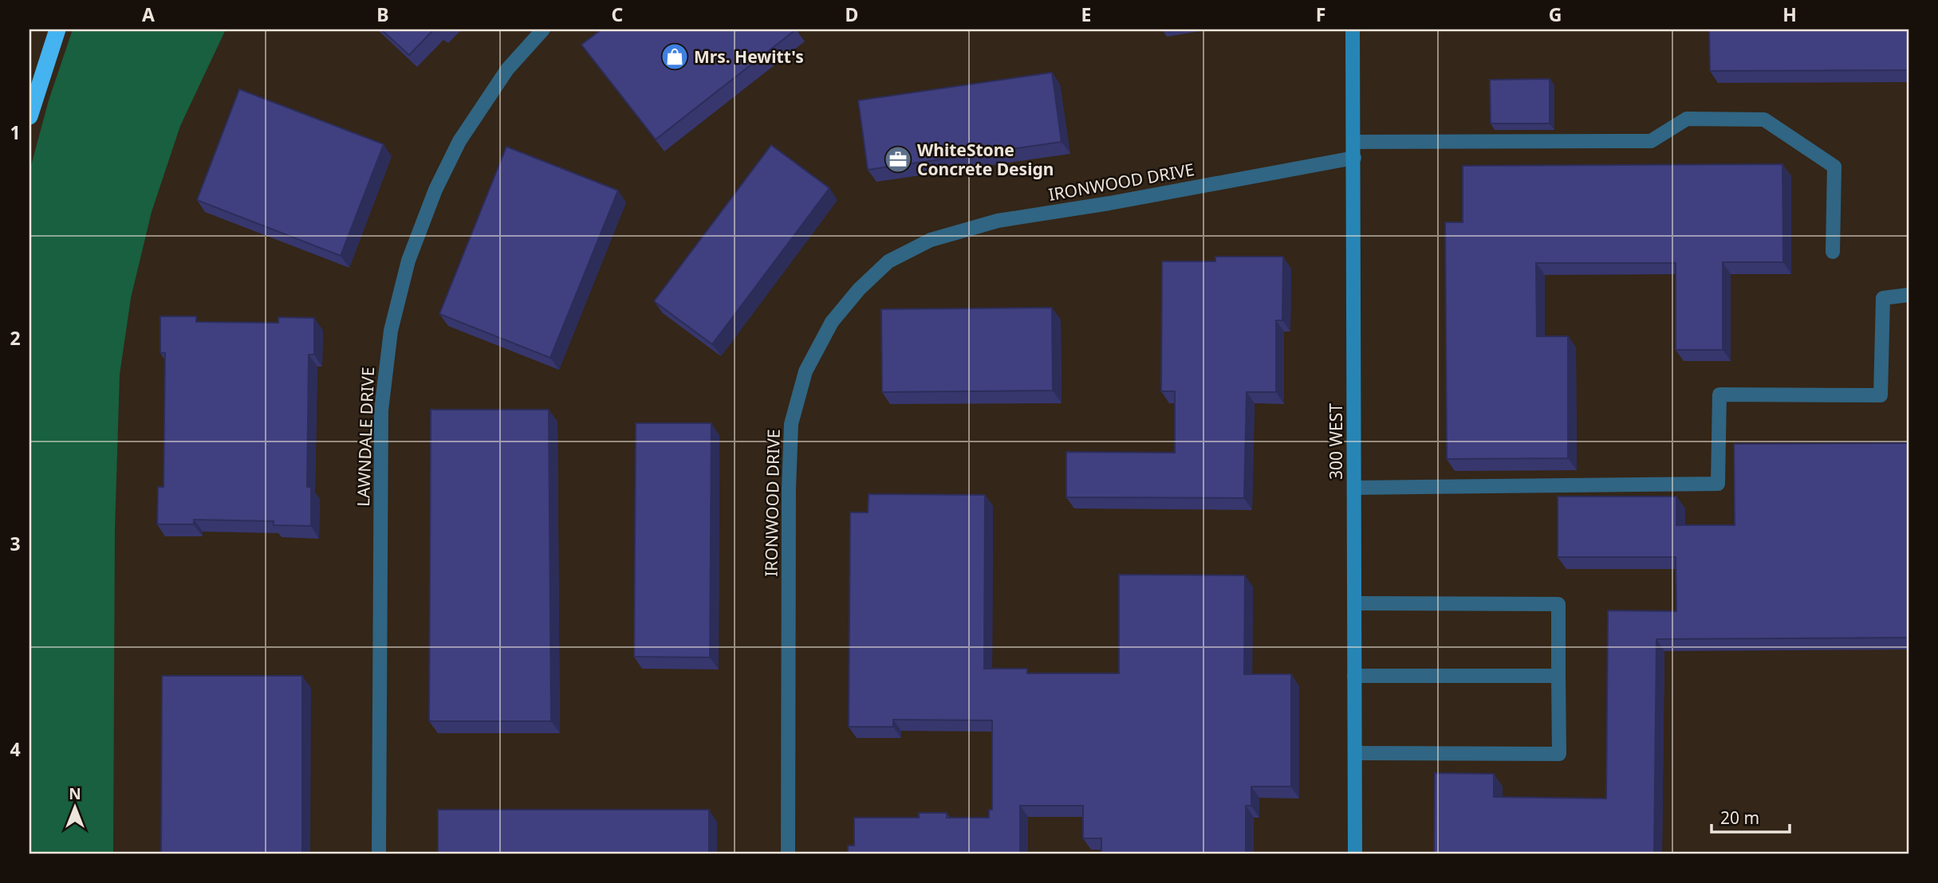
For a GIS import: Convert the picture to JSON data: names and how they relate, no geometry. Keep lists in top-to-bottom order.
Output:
{
  "streets": {
    "main road": ["300 WEST"],
    "street": ["IRONWOOD DRIVE", "LAWNDALE DRIVE"]
  },
  "crossings": [
    ["IRONWOOD DRIVE", "300 WEST"]
  ],
  "places": {
    "shop": ["Mrs. Hewitt's"],
    "office": ["WhiteStone Concrete Design"]
  },
  "scale_bar": "20 m",
  "north": "top",
  "grid": {
    "columns": [
      "A",
      "B",
      "C",
      "D",
      "E",
      "F",
      "G",
      "H"
    ],
    "rows": [
      "1",
      "2",
      "3",
      "4"
    ]
  }
}
